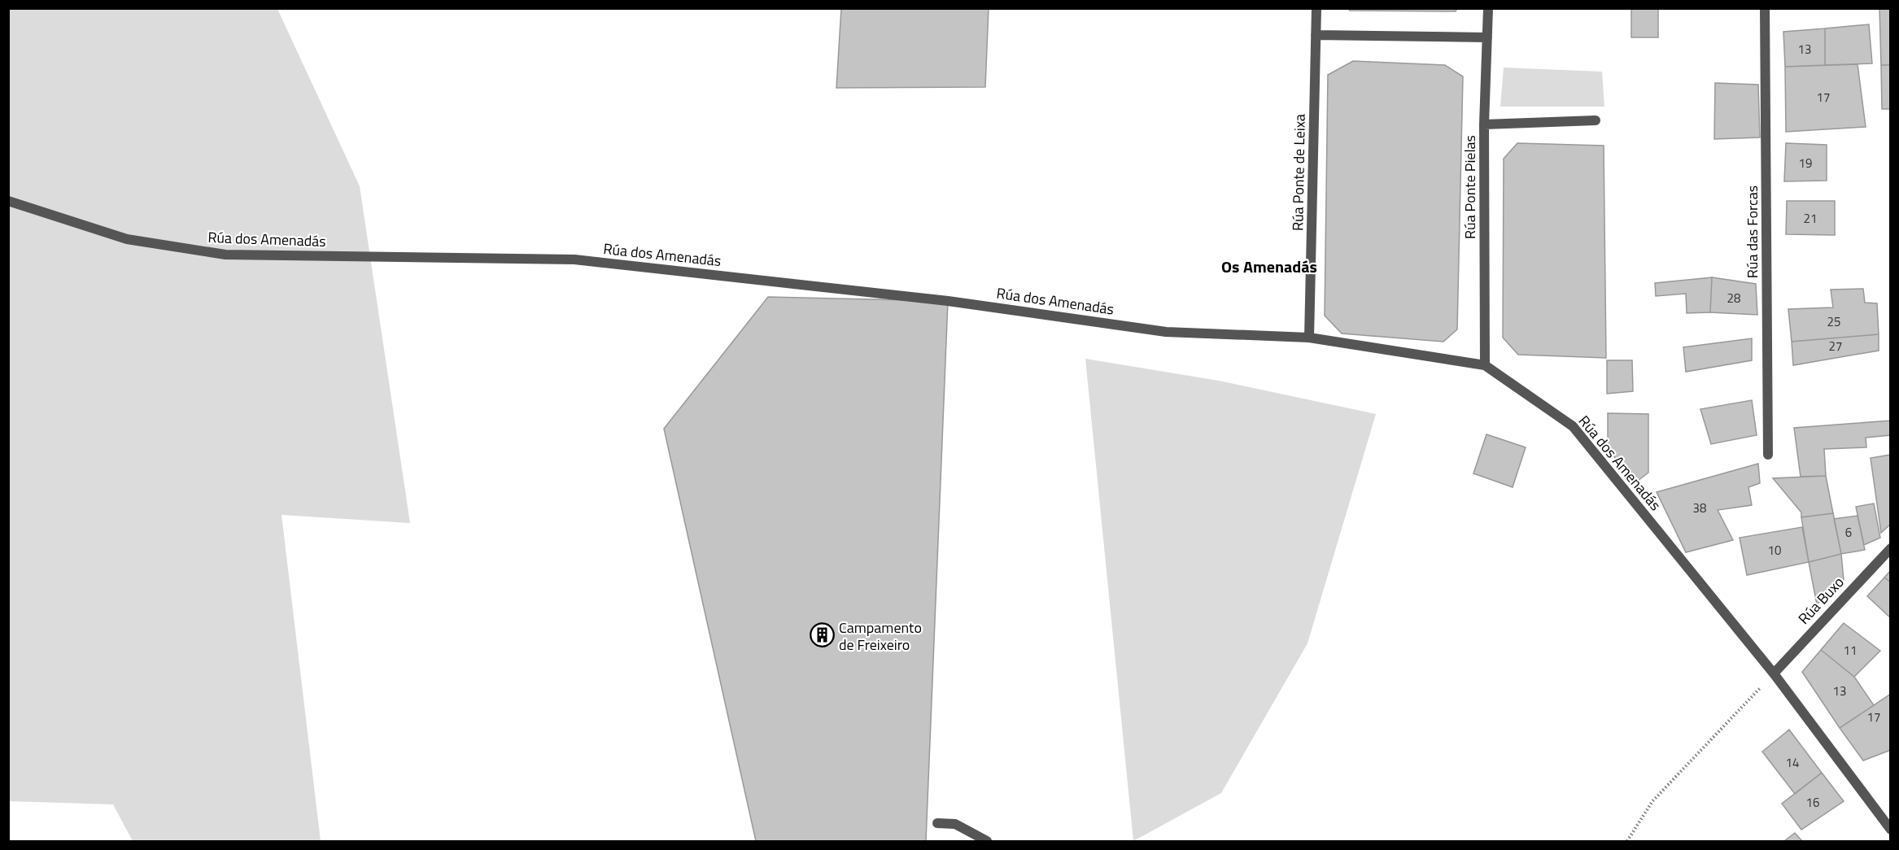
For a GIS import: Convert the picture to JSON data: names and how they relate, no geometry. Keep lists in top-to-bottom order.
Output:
{
  "streets": {
    "street": [
      "Rúa Ponte de Leixa",
      "Rúa Ponte Pielas",
      "Rúa das Forcas",
      "Rúa dos Amenadás",
      "Rúa Buxo"
    ]
  },
  "crossings": [
    ["Rúa Ponte de Leixa", "Rúa dos Amenadás"],
    ["Rúa Ponte Pielas", "Rúa dos Amenadás"],
    ["Rúa dos Amenadás", "Rúa Buxo"]
  ],
  "districts": ["Os Amenadás"],
  "places": {
    "building": ["Campamento de Freixeiro"]
  },
  "house_numbers": [
    "13",
    "17",
    "19",
    "21",
    "28",
    "25",
    "27",
    "38",
    "6",
    "10",
    "11",
    "13",
    "17",
    "14",
    "16"
  ]
}
